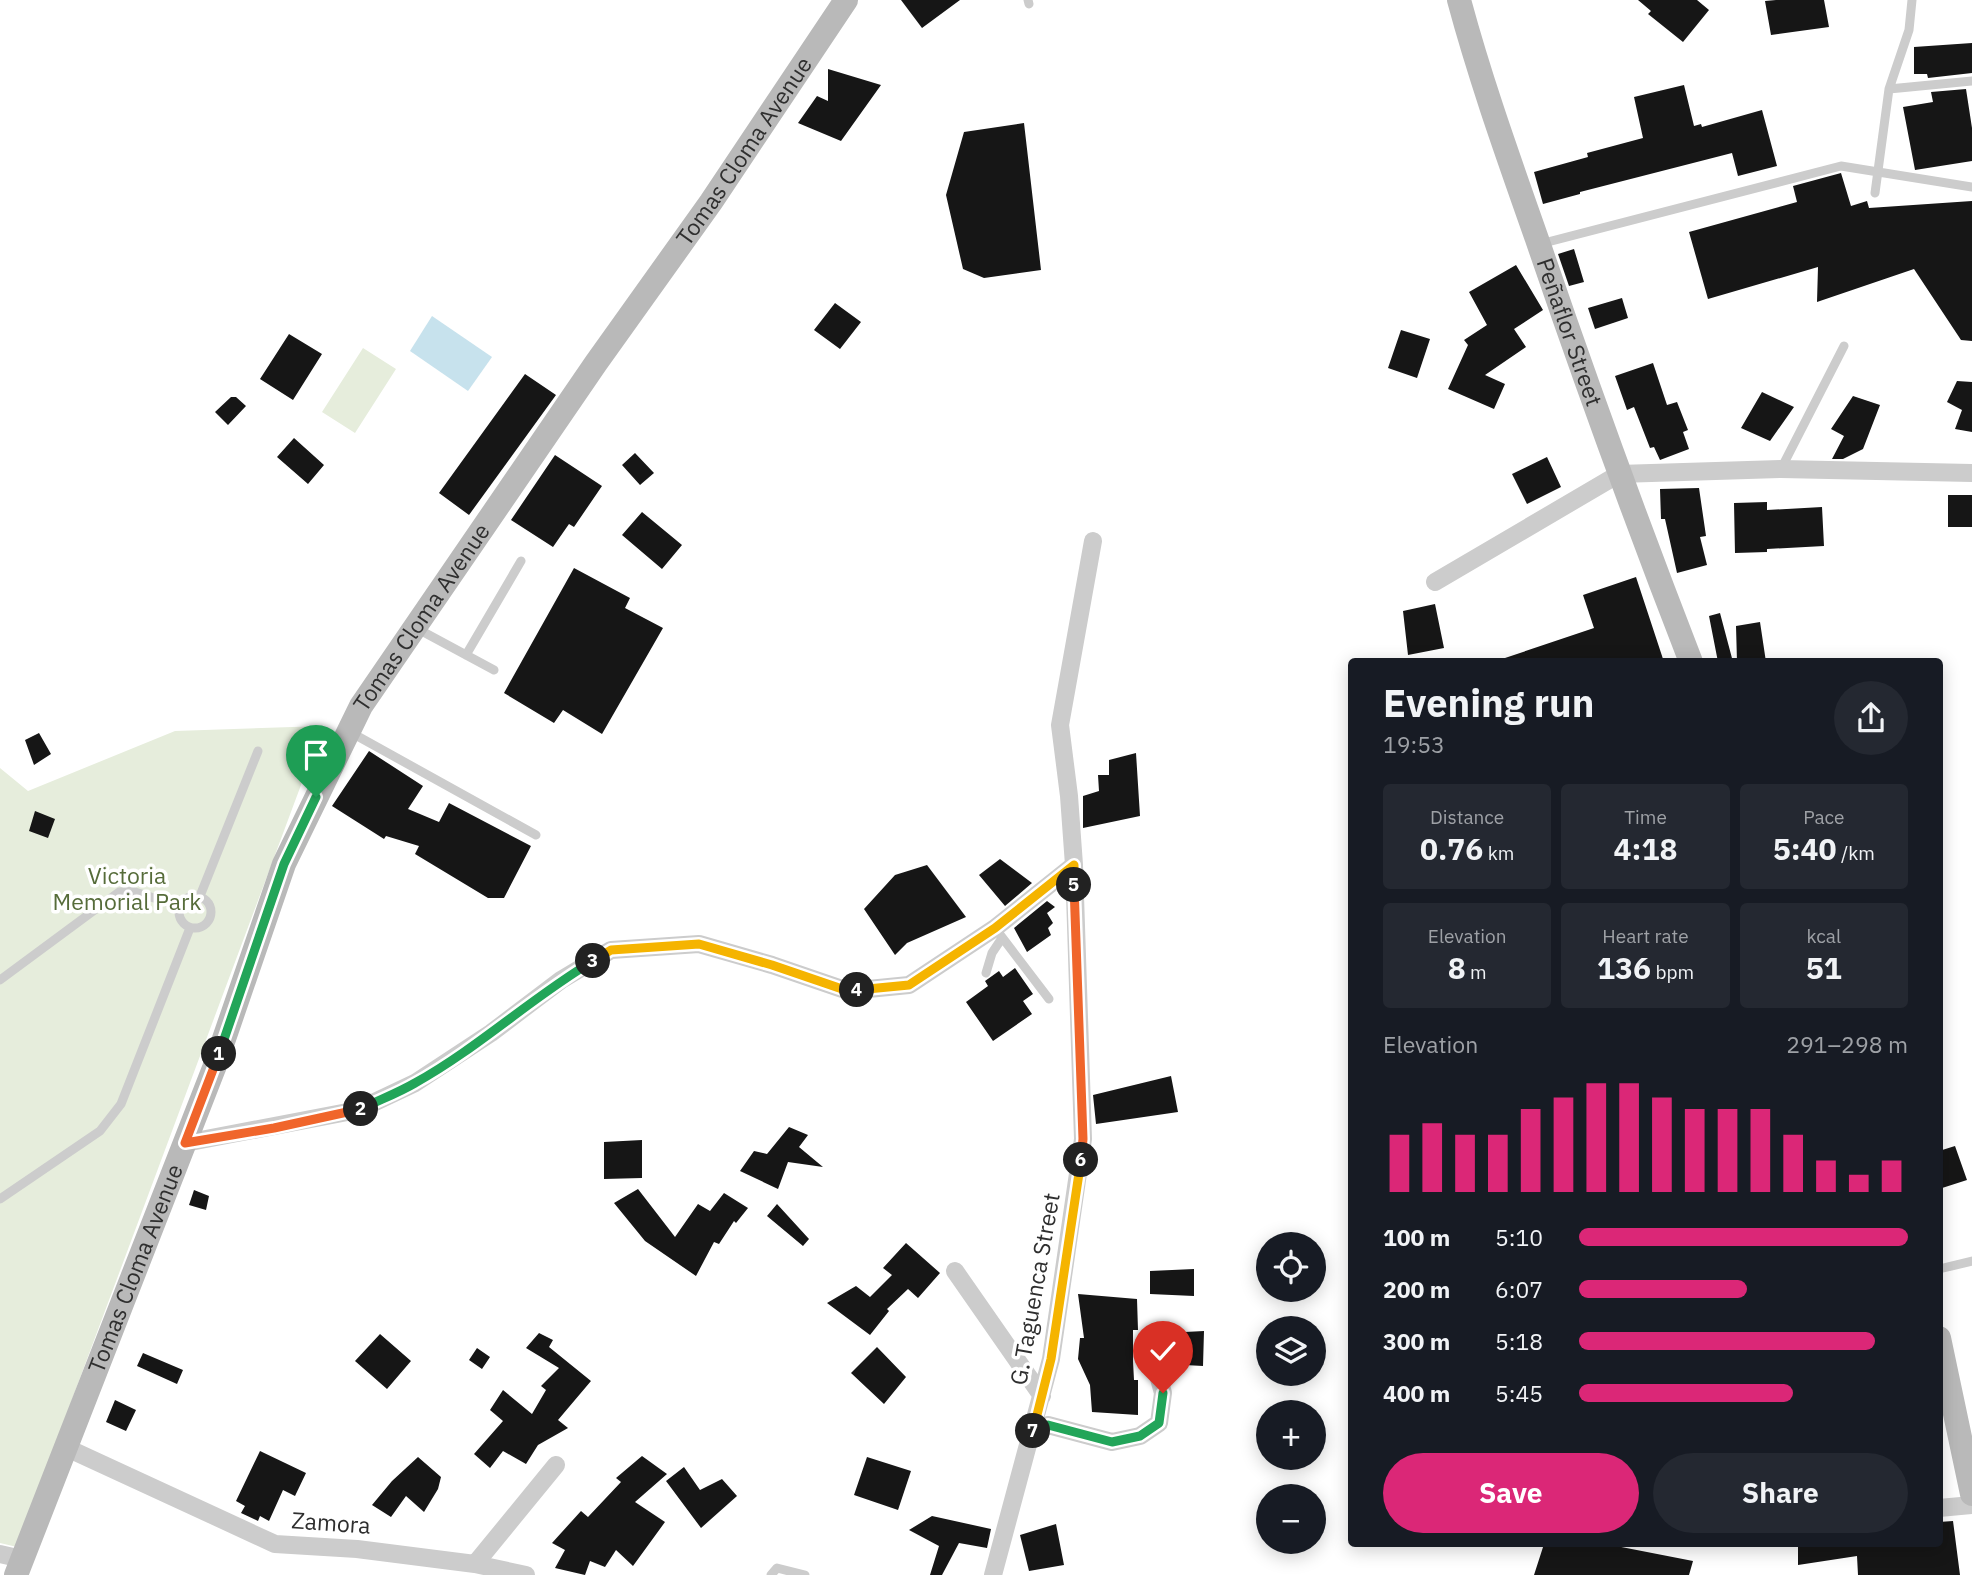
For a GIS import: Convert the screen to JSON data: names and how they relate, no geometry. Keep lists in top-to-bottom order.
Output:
{
  "streets": {
    "main road": ["Tomas Cloma Avenue", "Peñaflor Street"],
    "street": ["G. Taguenca Street", "Zamora"]
  },
  "crossings": [
    ["Tomas Cloma Avenue", "Zamora"]
  ],
  "parks": ["Victoria Memorial Park"],
  "page": {
    "heading": ["Evening run", "19:53"],
    "stats": [
      ["Distance", "0.76 km"],
      ["Time", "4:18"],
      ["Pace", "5:40 /km"],
      ["Elevation", "8 m"],
      ["Heart rate", "136 bpm"],
      ["kcal", "51"]
    ],
    "pins": [
      "5",
      "3",
      "4",
      "1",
      "2",
      "6",
      "7"
    ],
    "chart": ["Elevation", "291–298 m"],
    "list": [
      {
        "name": "100 m",
        "note": "5:10"
      },
      {
        "name": "200 m",
        "note": "6:07"
      },
      {
        "name": "300 m",
        "note": "5:18"
      },
      {
        "name": "400 m",
        "note": "5:45"
      }
    ],
    "map_buttons": ["+", "−"],
    "buttons": ["Save", "Share"]
  }
}
